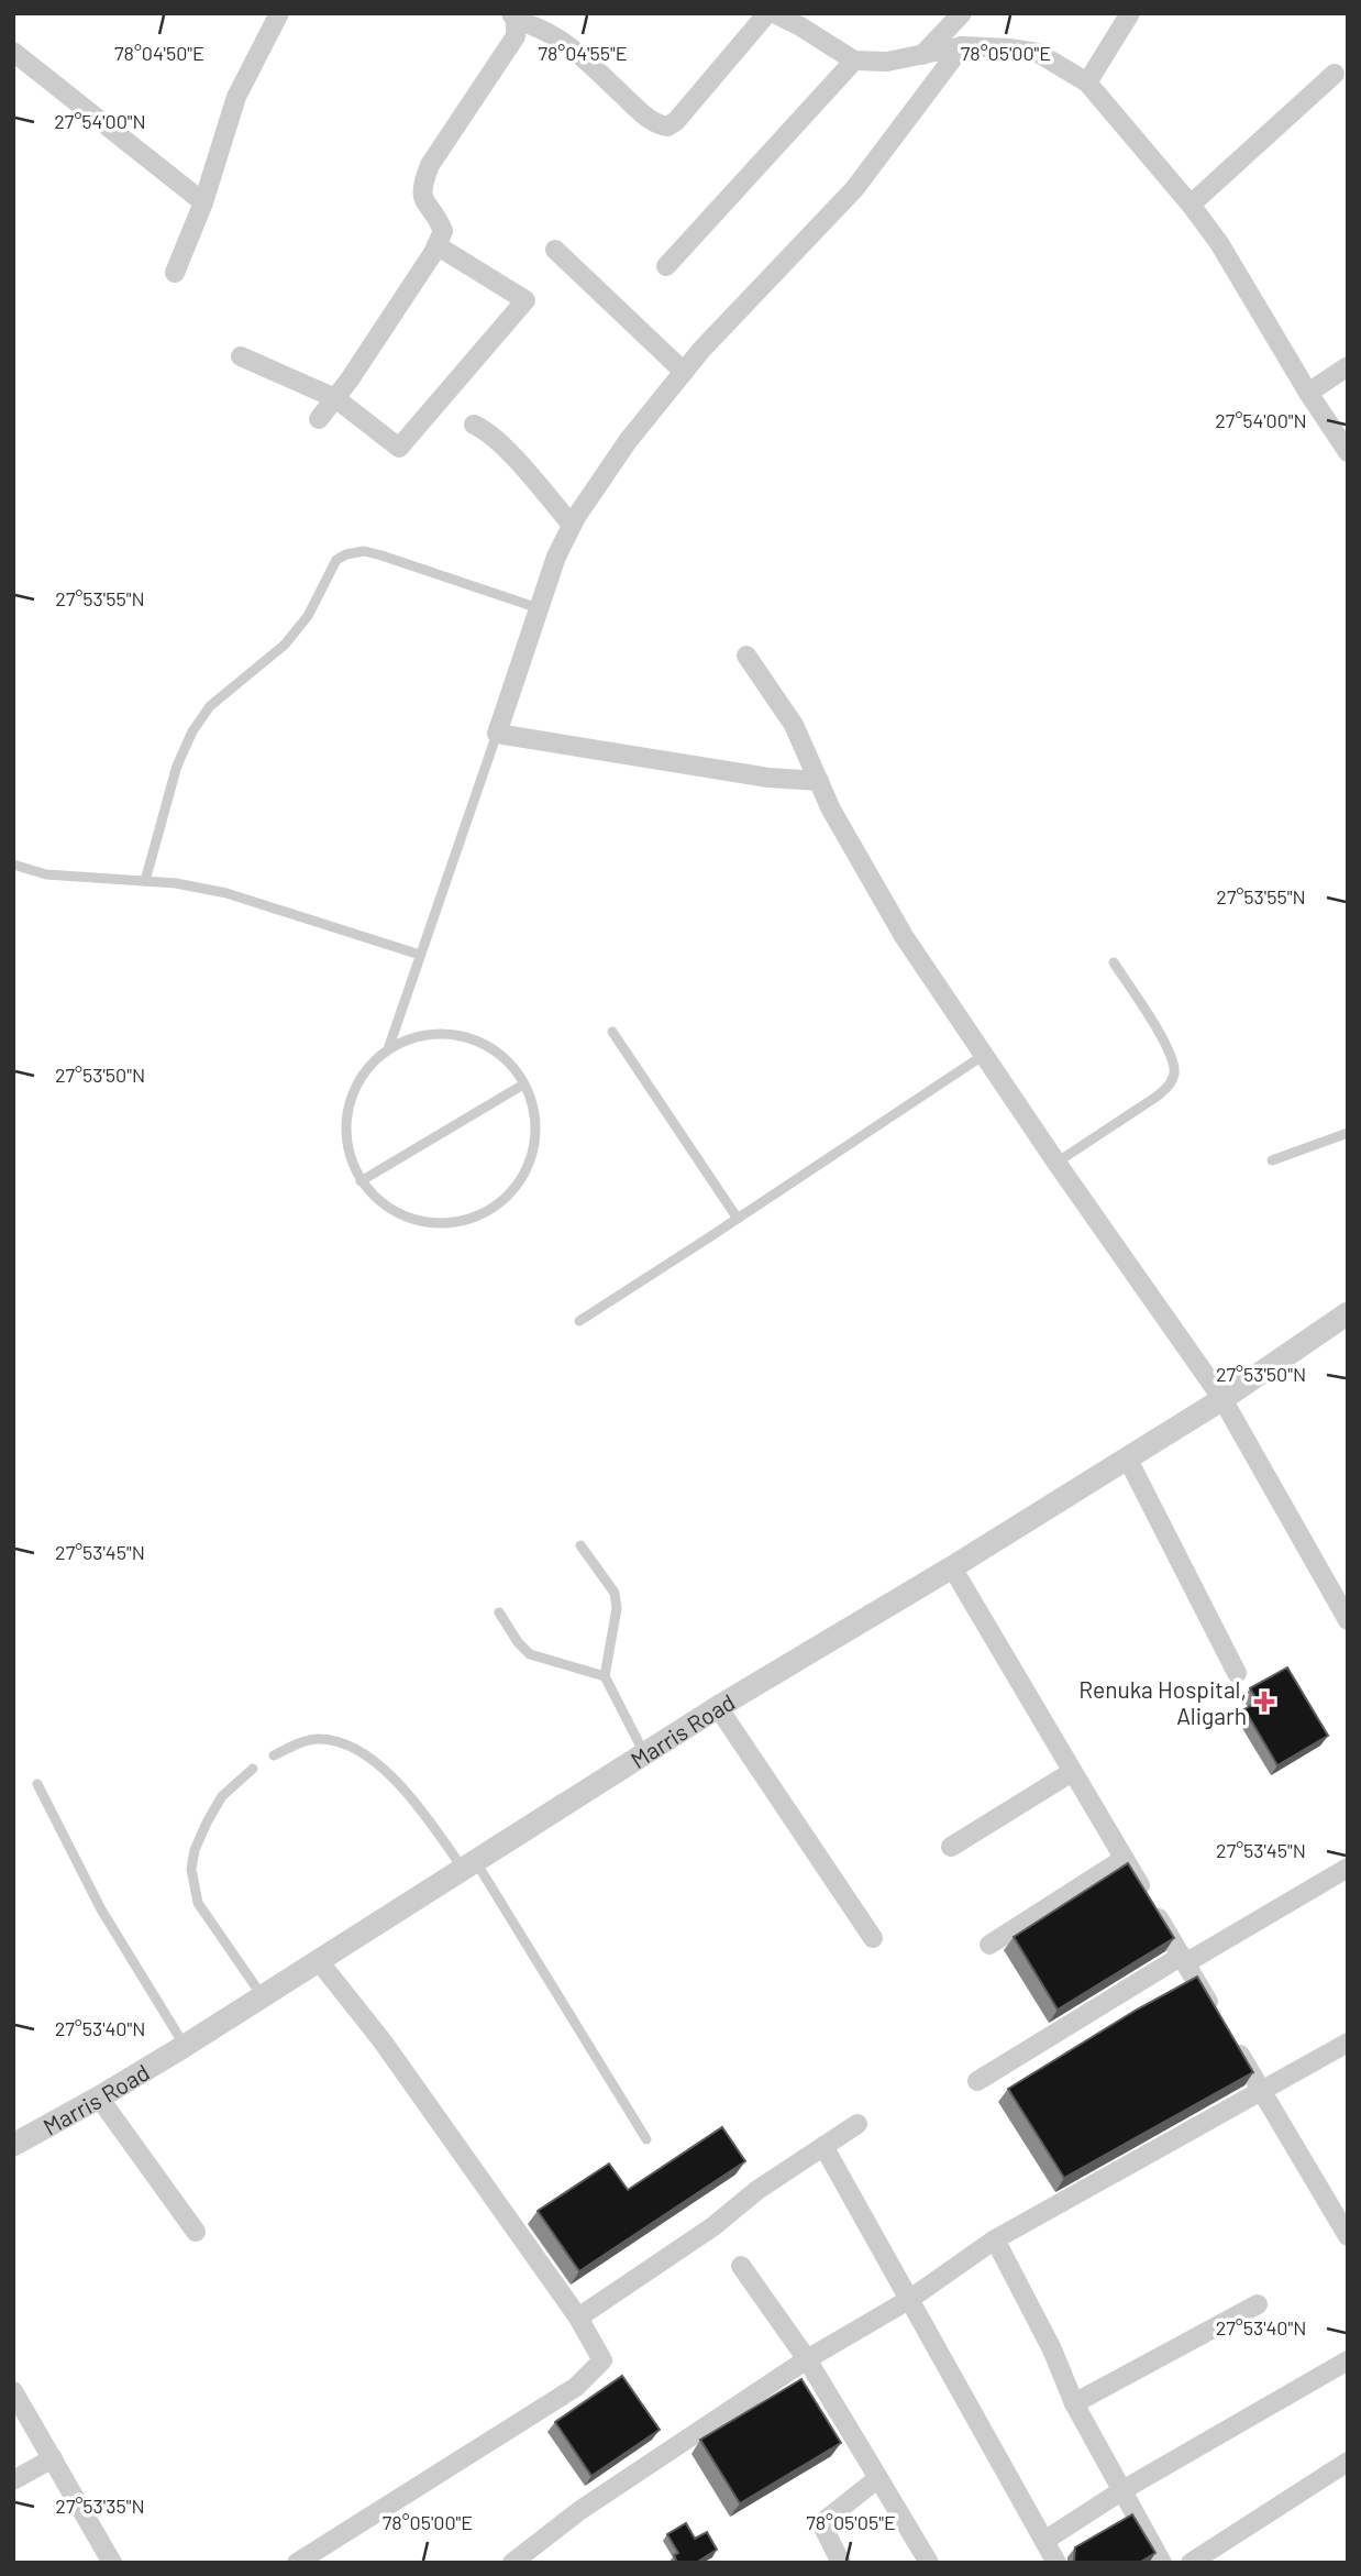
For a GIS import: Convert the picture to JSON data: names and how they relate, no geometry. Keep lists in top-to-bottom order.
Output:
{
  "streets": {
    "street": ["Marris Road"]
  },
  "places": {
    "health": ["Renuka Hospital, Aligarh"]
  },
  "coordinates": [
    "78°04'50\"E",
    "78°04'55\"E",
    "78°05'00\"E",
    "27°54'00\"N",
    "27°53'55\"N",
    "27°53'50\"N",
    "27°53'45\"N",
    "27°53'40\"N",
    "27°53'35\"N",
    "78°05'05\"E"
  ]
}
